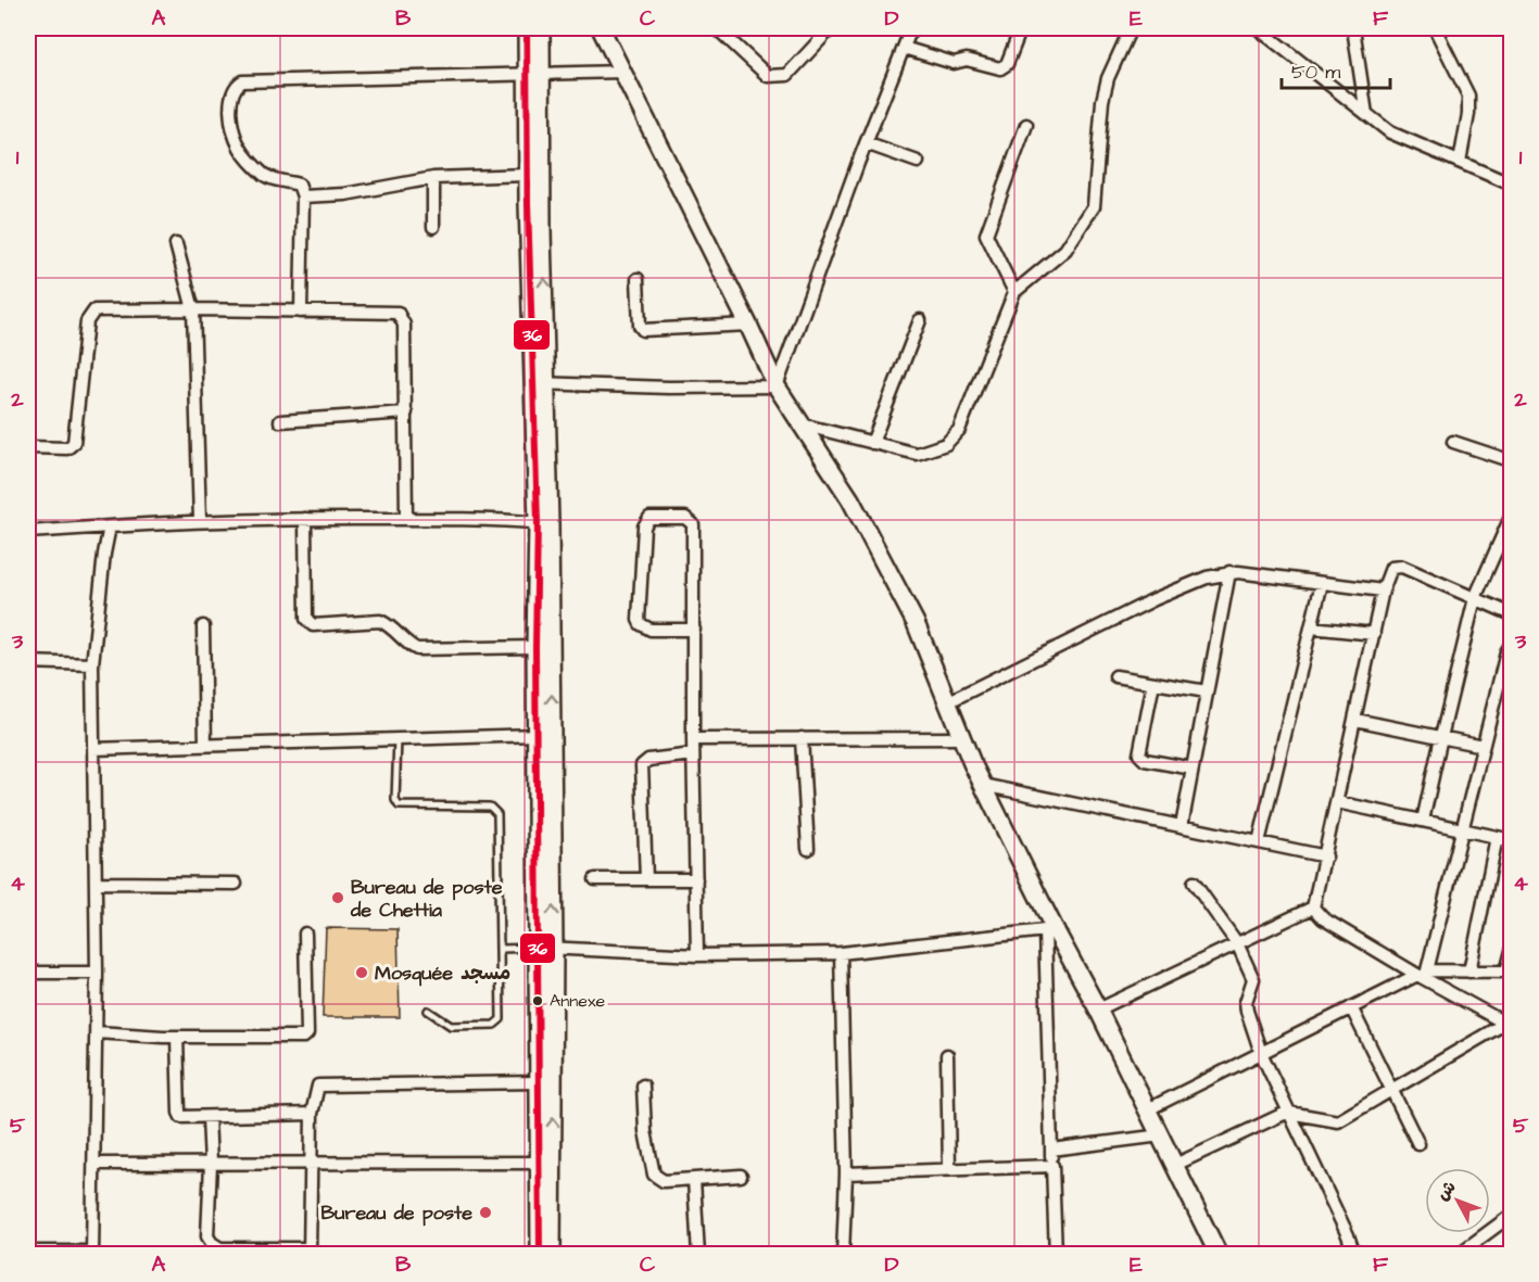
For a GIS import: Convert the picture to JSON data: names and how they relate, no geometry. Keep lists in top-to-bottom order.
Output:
{
  "places": [
    "Bureau de poste de Chettia",
    "Mosquée مسجد",
    "Annexe",
    "Bureau de poste"
  ],
  "lines": ["transit line 36"],
  "scale_bar": "50 m",
  "north": "top left",
  "grid": {
    "columns": [
      "A",
      "B",
      "C",
      "D",
      "E",
      "F"
    ],
    "rows": [
      "1",
      "2",
      "3",
      "4",
      "5"
    ]
  }
}
